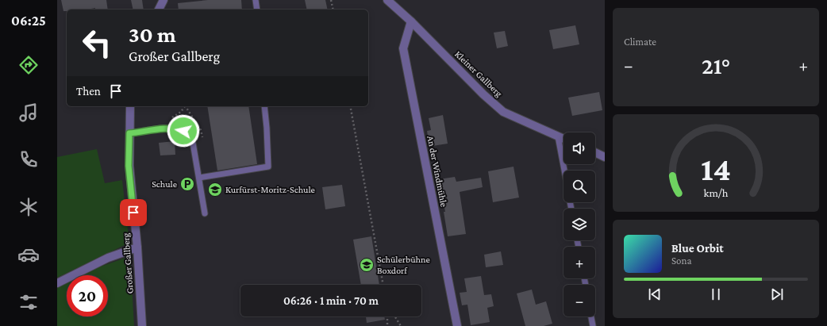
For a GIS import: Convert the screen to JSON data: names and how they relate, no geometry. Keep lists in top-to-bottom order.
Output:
{
  "streets": {
    "street": ["Kleiner Gallberg", "An der Windmühle", "Großer Gallberg"]
  },
  "crossings": [
    ["Kleiner Gallberg", "An der Windmühle"]
  ],
  "places": {
    "parking": ["Schule"],
    "school or university": ["Kurfürst-Moritz-Schule", "Schülerbühne Boxdorf"]
  },
  "page": {
    "tabs": "06:25",
    "tile": "Climate",
    "turn": ["30 m", "Großer Gallberg"],
    "heat": ["−", "21°", "+"],
    "then": "Then",
    "map_buttons": ["+", "−"],
    "song": ["Blue Orbit", "Sona"],
    "limit": "20",
    "trip": "06:26 · 1 min · 70 m",
    "gauge": ["14", "km/h"]
  }
}
